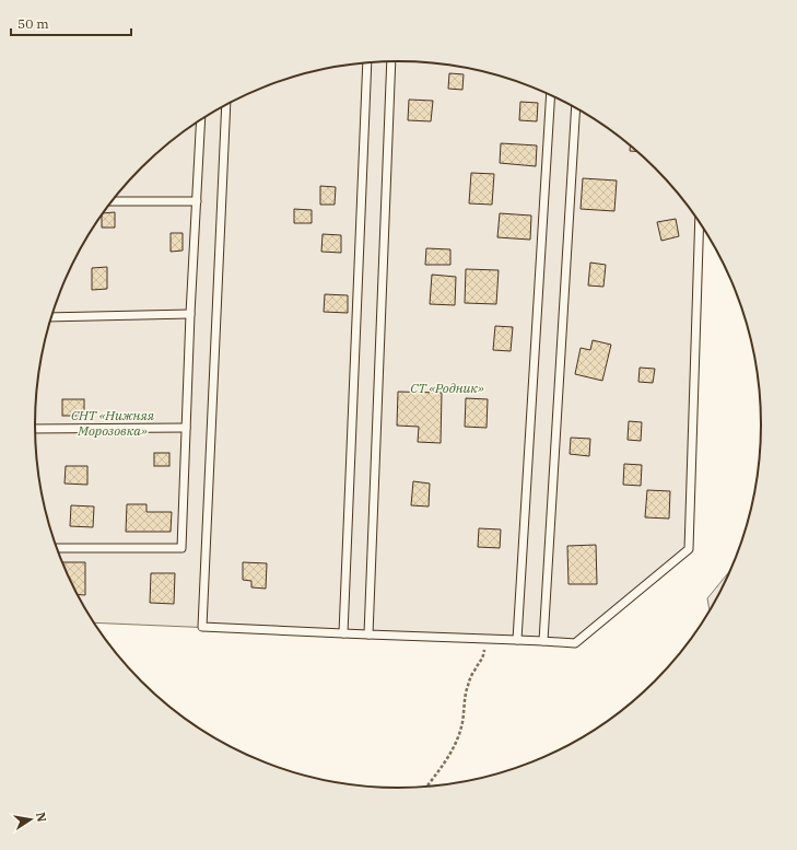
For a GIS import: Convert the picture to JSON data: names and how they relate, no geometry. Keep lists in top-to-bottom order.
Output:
{
  "parks": ["СТ «Родник»", "СНТ «Нижняя Морозовка»"],
  "scale_bar": "50 m",
  "north": "right"
}
